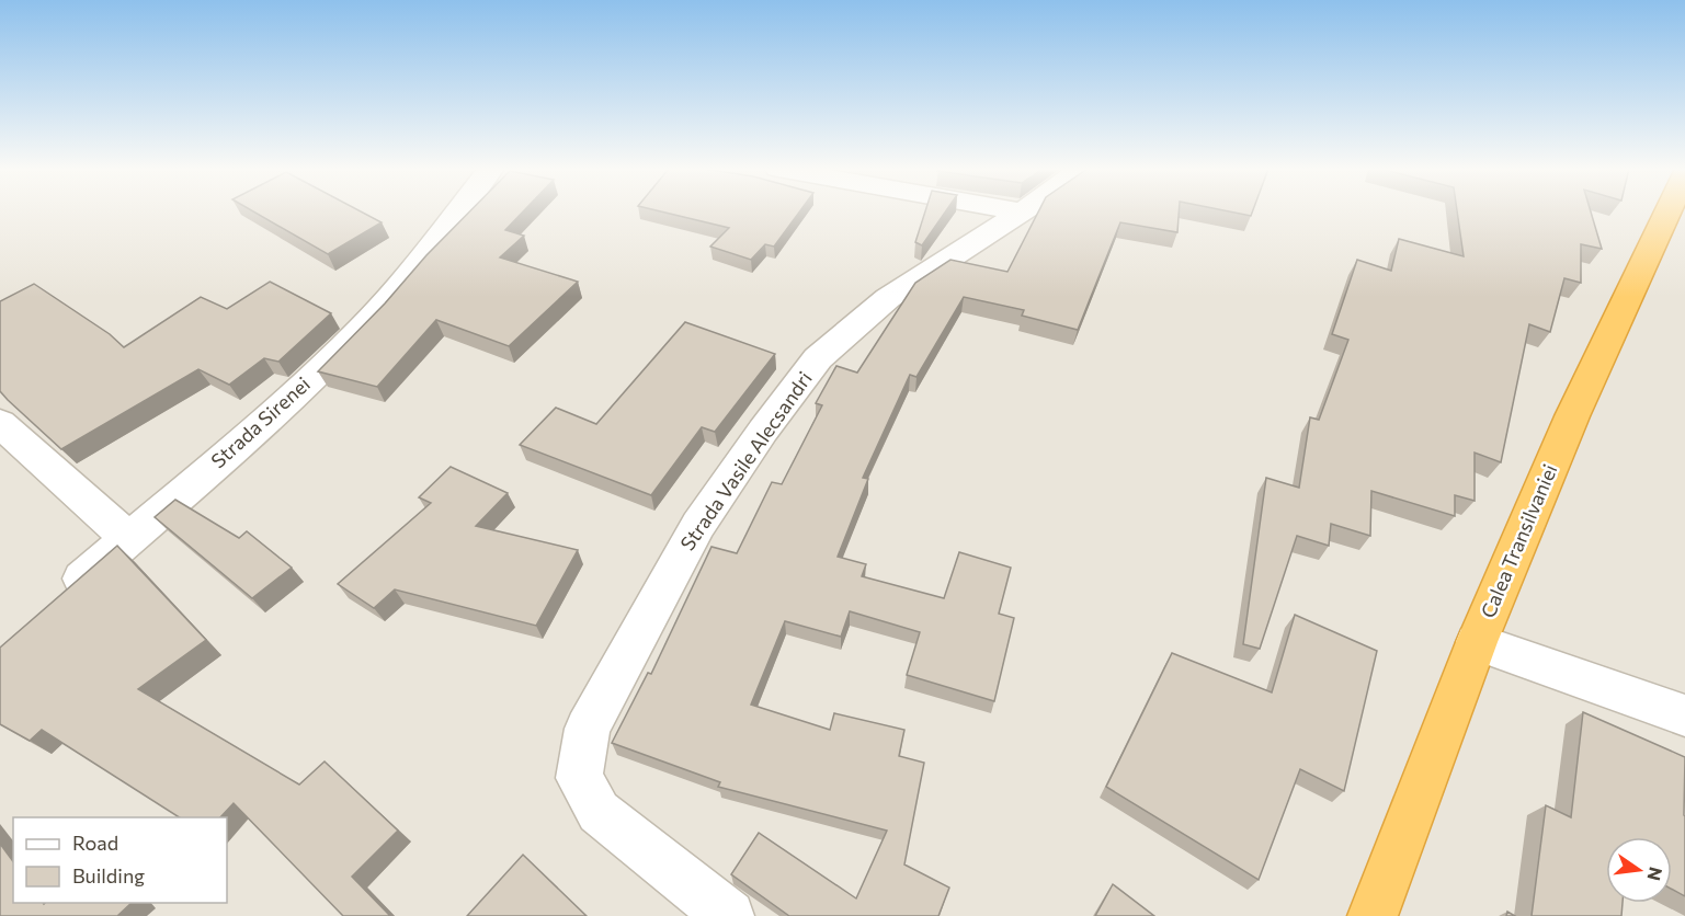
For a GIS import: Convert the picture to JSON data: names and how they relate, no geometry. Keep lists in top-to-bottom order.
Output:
{
  "streets": {
    "highway": ["Calea Transilvaniei"],
    "street": ["Strada Sirenei", "Strada Vasile Alecsandri"]
  },
  "legend": ["Road", "Building"],
  "north": "right"
}
